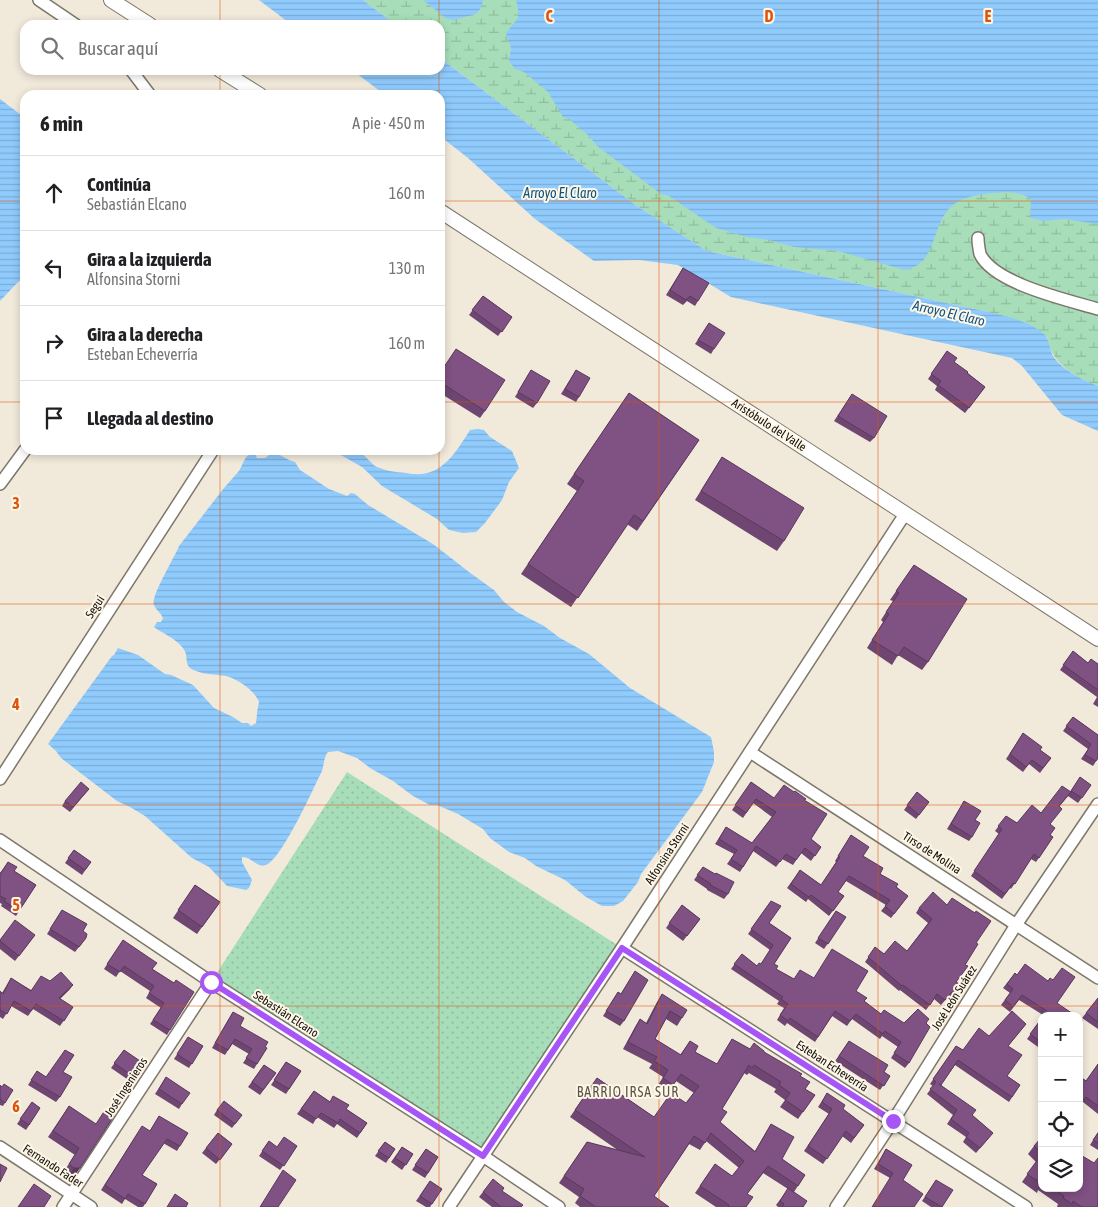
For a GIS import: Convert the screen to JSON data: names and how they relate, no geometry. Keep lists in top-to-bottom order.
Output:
{
  "streets": {
    "street": [
      "Aristóbulo del Valle",
      "Seguí",
      "Tirso de Molina",
      "Alfonsina Storni",
      "José León Suárez",
      "Sebastián Elcano",
      "Esteban Echeverría",
      "José Ingenieros",
      "Fernando Fader"
    ]
  },
  "crossings": [
    ["Aristóbulo del Valle", "Alfonsina Storni"],
    ["Tirso de Molina", "Alfonsina Storni"],
    ["Tirso de Molina", "José León Suárez"],
    ["Alfonsina Storni", "Sebastián Elcano"],
    ["Alfonsina Storni", "Esteban Echeverría"],
    ["José León Suárez", "Esteban Echeverría"],
    ["Sebastián Elcano", "José Ingenieros"],
    ["José Ingenieros", "Fernando Fader"]
  ],
  "districts": ["BARRIO IRSA SUR"],
  "water": ["Arroyo El Claro"],
  "page": {
    "search": "Buscar aquí",
    "heading": ["6 min", "A pie · 450 m"],
    "list": [
      ["Continúa", "Sebastián Elcano", "160 m"],
      ["Gira a la izquierda", "Alfonsina Storni", "130 m"],
      ["Gira a la derecha", "Esteban Echeverría", "160 m"],
      "Llegada al destino"
    ],
    "map_buttons": ["+", "−"]
  },
  "grid": {
    "columns": ["C", "D", "E"],
    "rows": [
      "3",
      "4",
      "5",
      "6"
    ]
  }
}
